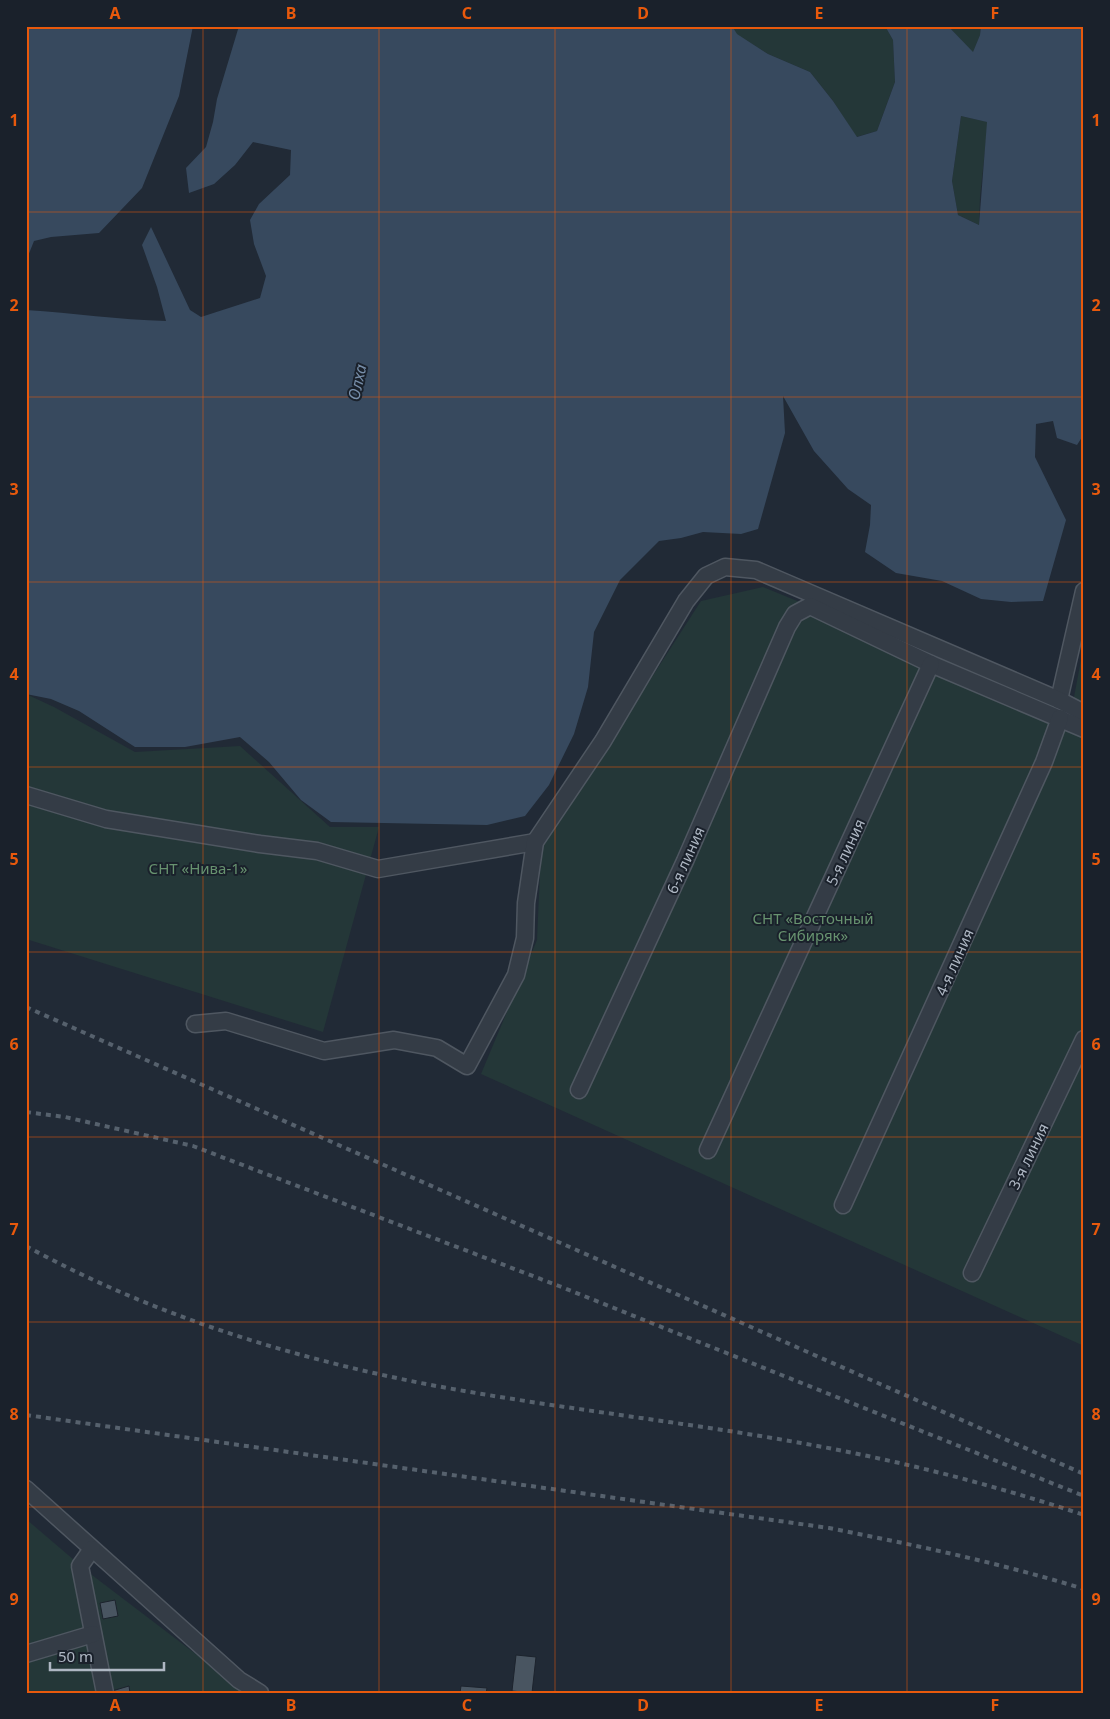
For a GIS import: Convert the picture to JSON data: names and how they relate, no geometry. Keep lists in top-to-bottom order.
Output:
{
  "streets": {
    "street": [
      "5-я линия",
      "6-я линия",
      "4-я линия",
      "3-я линия"
    ]
  },
  "crossings": [
    ["5-я линия", "6-я линия"]
  ],
  "water": ["Олха"],
  "parks": ["СНТ «Нива-1»", "СНТ «Восточный Сибиряк»"],
  "scale_bar": "50 m",
  "grid": {
    "columns": [
      "A",
      "B",
      "C",
      "D",
      "E",
      "F"
    ],
    "rows": [
      "1",
      "2",
      "3",
      "4",
      "5",
      "6",
      "7",
      "8",
      "9"
    ]
  }
}
